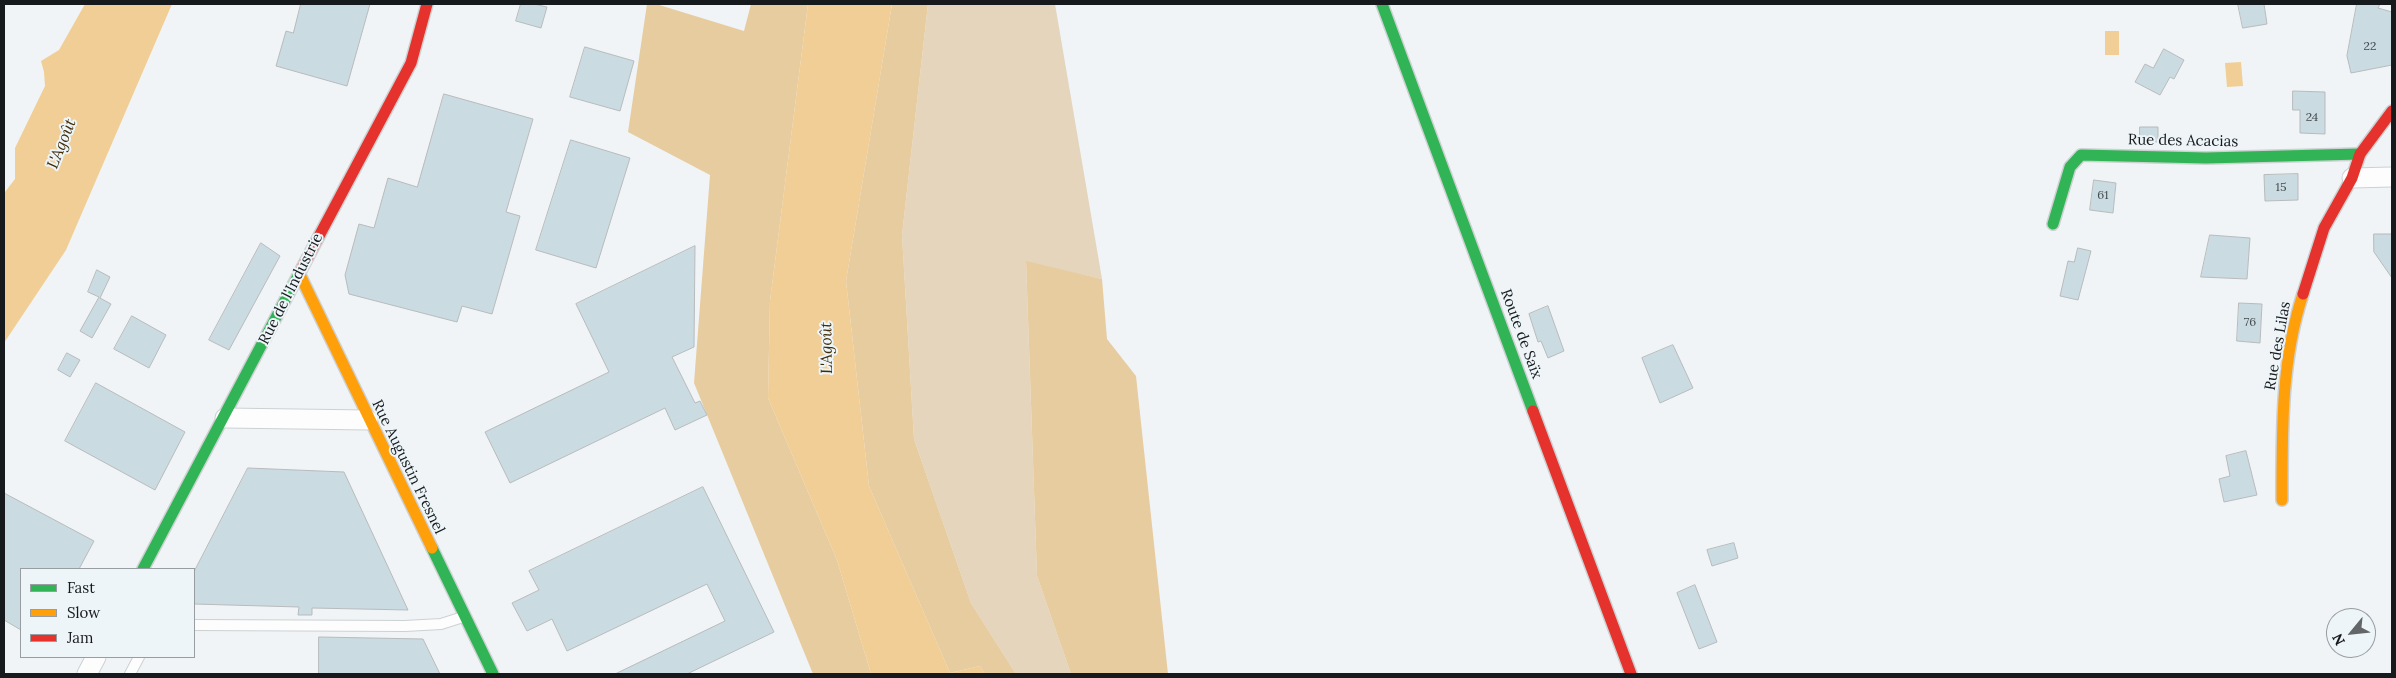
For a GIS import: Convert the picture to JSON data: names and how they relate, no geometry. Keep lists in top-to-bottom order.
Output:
{
  "streets": {
    "street": [
      "Rue des Acacias",
      "Rue de l'Industrie",
      "Route de Saïx",
      "Rue des Lilas",
      "Rue Augustin Fresnel"
    ]
  },
  "crossings": [
    ["Rue des Acacias", "Rue des Lilas"],
    ["Rue de l'Industrie", "Rue Augustin Fresnel"]
  ],
  "water": ["L'Agoût"],
  "house_numbers": [
    "22",
    "24",
    "15",
    "61",
    "76"
  ],
  "legend": ["Fast", "Slow", "Jam"],
  "north": "bottom left"
}
